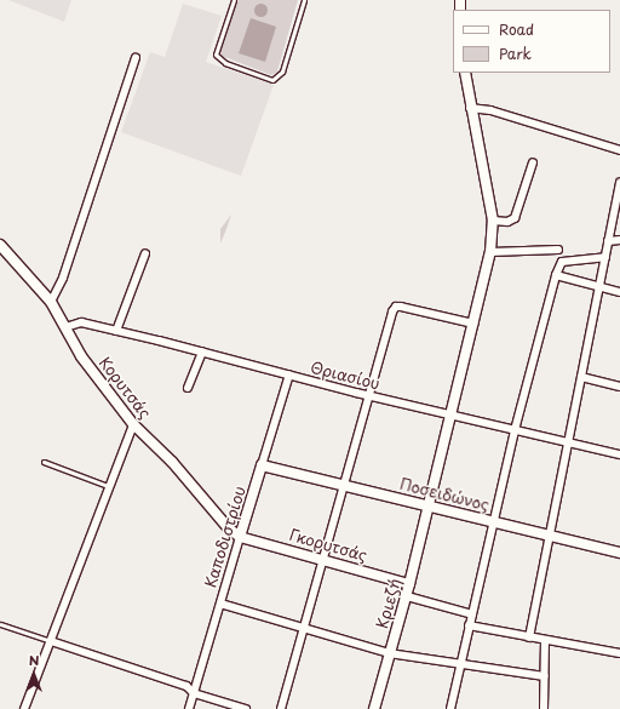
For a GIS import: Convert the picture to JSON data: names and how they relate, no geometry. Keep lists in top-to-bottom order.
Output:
{
  "streets": {
    "street": [
      "Θριασίου",
      "Κορυτσάς",
      "Ποσειδώνος",
      "Καποδιστρίου",
      "Γκορυτσάς",
      "Κριεζή"
    ]
  },
  "crossings": [
    ["Θριασίου", "Κορυτσάς"],
    ["Θριασίου", "Καποδιστρίου"],
    ["Θριασίου", "Κριεζή"],
    ["Κορυτσάς", "Καποδιστρίου"],
    ["Κορυτσάς", "Γκορυτσάς"],
    ["Ποσειδώνος", "Καποδιστρίου"],
    ["Ποσειδώνος", "Κριεζή"],
    ["Καποδιστρίου", "Γκορυτσάς"],
    ["Γκορυτσάς", "Κριεζή"]
  ],
  "legend": ["Road", "Park"],
  "north": "top"
}
